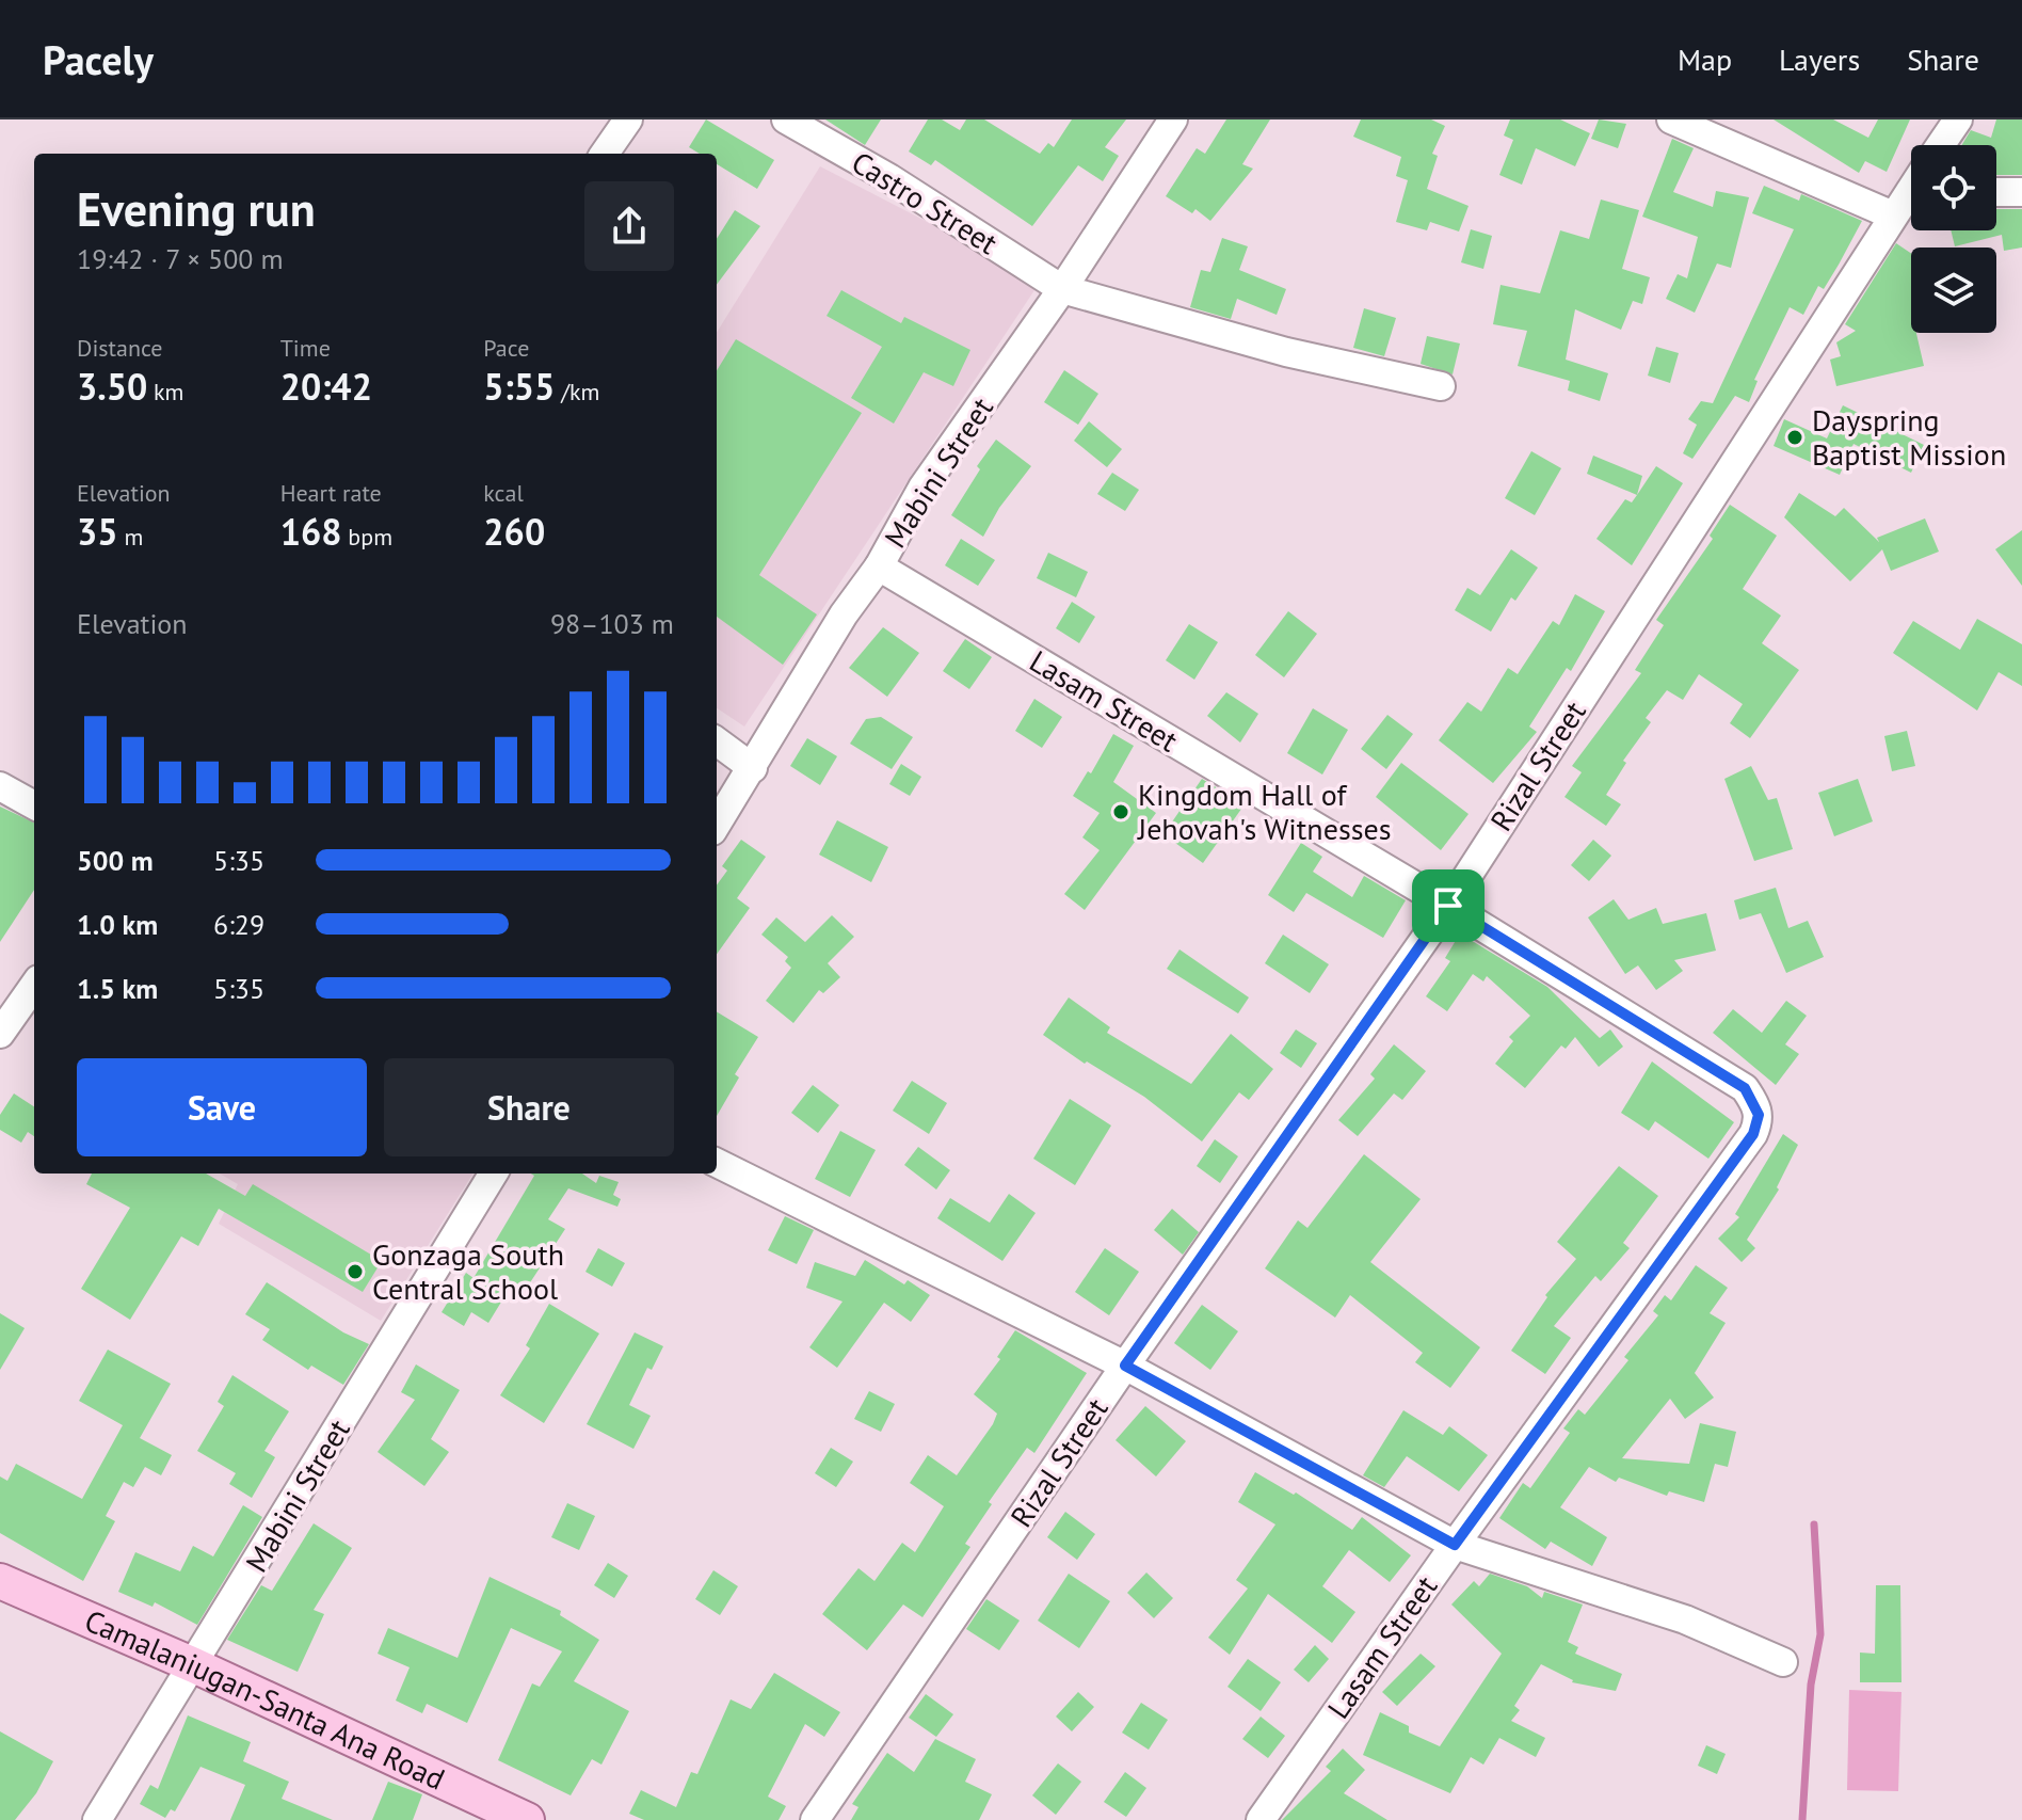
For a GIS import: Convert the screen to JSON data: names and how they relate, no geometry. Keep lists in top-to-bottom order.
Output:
{
  "streets": {
    "main road": ["Camalaniugan-Santa Ana Road"],
    "street": [
      "Castro Street",
      "Mabini Street",
      "Lasam Street",
      "Rizal Street"
    ]
  },
  "crossings": [
    ["Castro Street", "Mabini Street"],
    ["Mabini Street", "Lasam Street"],
    ["Mabini Street", "Camalaniugan-Santa Ana Road"],
    ["Lasam Street", "Rizal Street"]
  ],
  "places": ["Dayspring Baptist Mission", "Kingdom Hall of Jehovah's Witnesses", "Gonzaga South Central School"],
  "page": {
    "header": "Pacely",
    "nav": ["Map", "Layers", "Share"],
    "heading": ["Evening run", "19:42 · 7 × 500 m"],
    "stats": [
      ["Distance", "3.50 km"],
      ["Time", "20:42"],
      ["Pace", "5:55 /km"],
      ["Elevation", "35 m"],
      ["Heart rate", "168 bpm"],
      ["kcal", "260"]
    ],
    "chart": ["Elevation", "98–103 m"],
    "list": [
      {
        "name": "500 m",
        "note": "5:35"
      },
      {
        "name": "1.0 km",
        "note": "6:29"
      },
      {
        "name": "1.5 km",
        "note": "5:35"
      }
    ],
    "buttons": ["Save", "Share"]
  }
}
